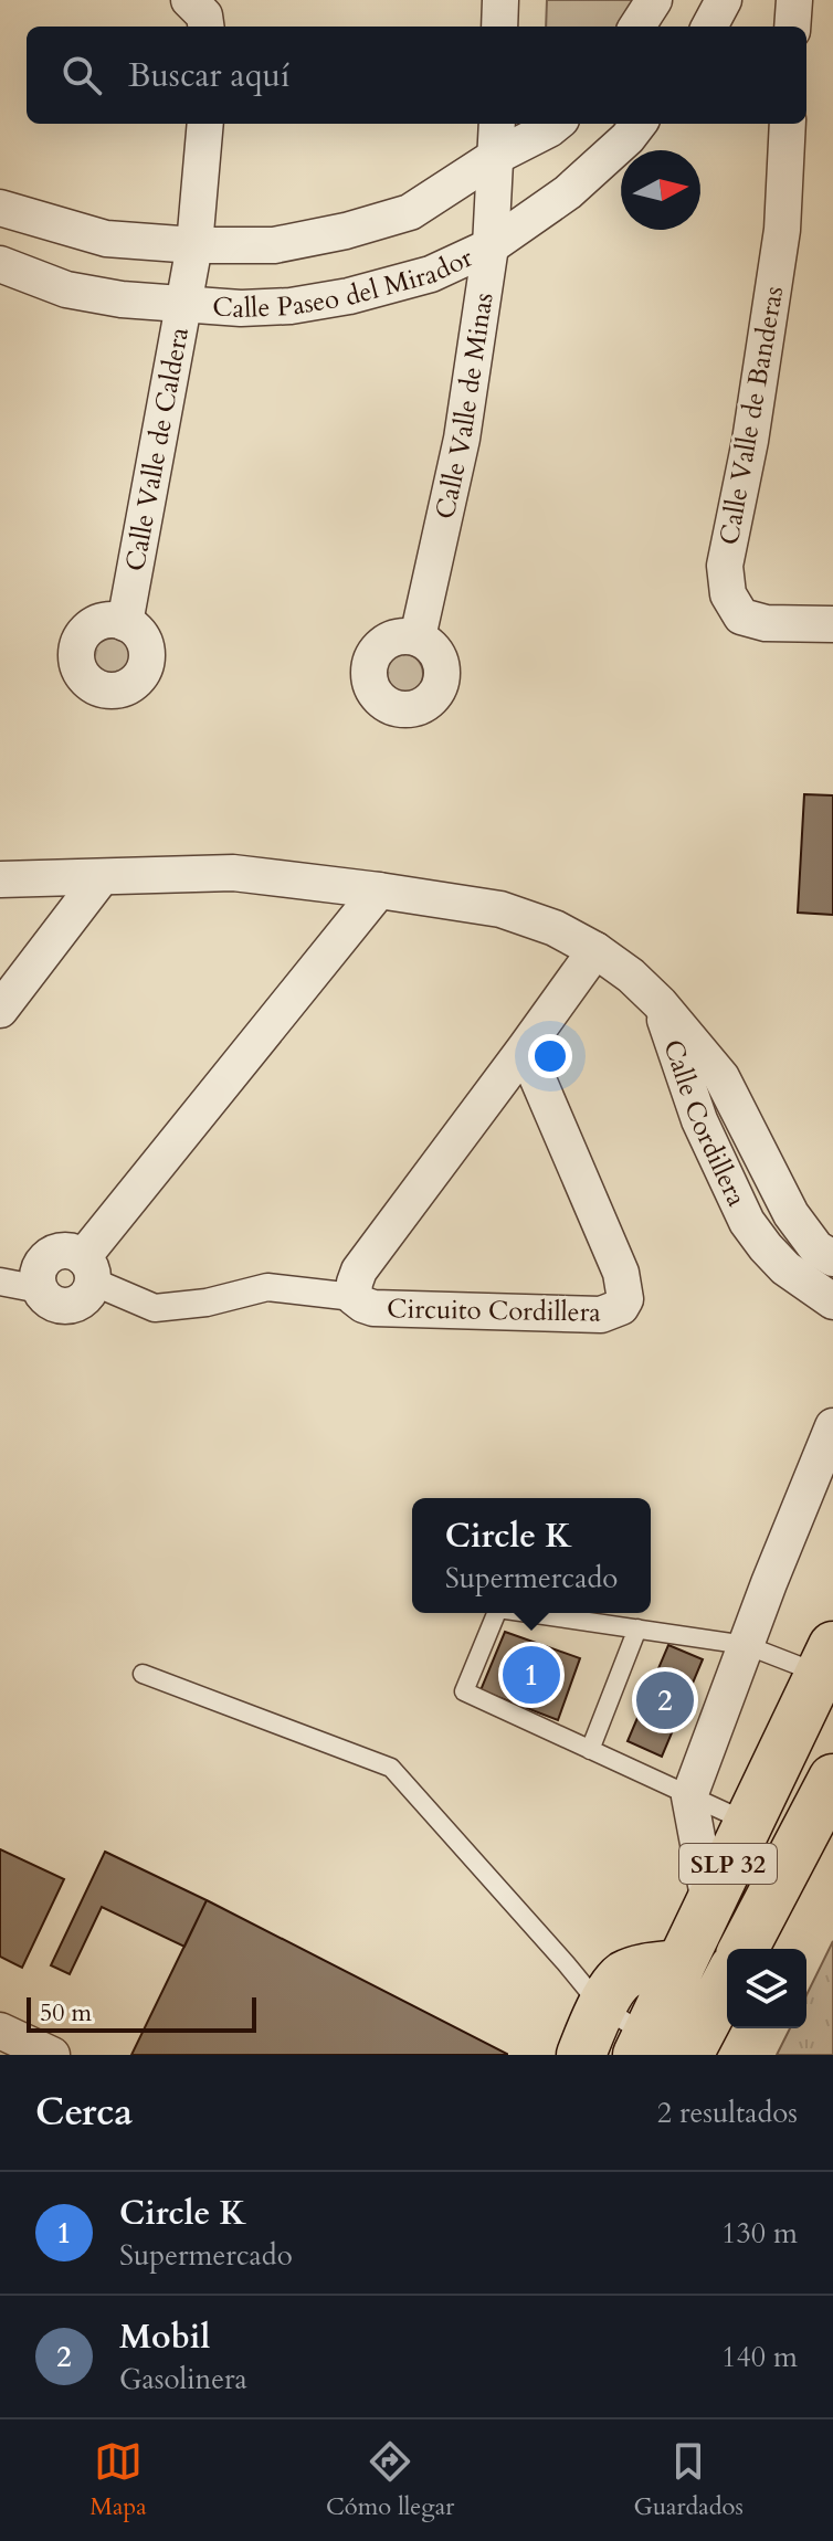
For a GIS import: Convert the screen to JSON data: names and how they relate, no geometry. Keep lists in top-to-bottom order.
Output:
{
  "streets": {
    "main road": ["SLP 32"],
    "street": [
      "Calle Paseo del Mirador",
      "Calle Valle de Minas",
      "Calle Valle de Banderas",
      "Calle Valle de Caldera",
      "Calle Cordillera",
      "Circuito Cordillera"
    ]
  },
  "crossings": [
    ["Calle Paseo del Mirador", "Calle Valle de Minas"],
    ["Calle Paseo del Mirador", "Calle Valle de Caldera"]
  ],
  "scale_bar": "50 m",
  "north": "right",
  "page": {
    "search": "Buscar aquí",
    "popup": ["Circle K", "Supermercado"],
    "pins": ["1", "2"],
    "scale": "50 m",
    "heading": ["Cerca", "2 resultados"],
    "list": [
      {
        "mark": "1",
        "name": "Circle K",
        "note": "Supermercado",
        "value": "130 m"
      },
      {
        "mark": "2",
        "name": "Mobil",
        "note": "Gasolinera",
        "value": "140 m"
      }
    ],
    "nav": ["Mapa", "Cómo llegar", "Guardados"]
  }
}
